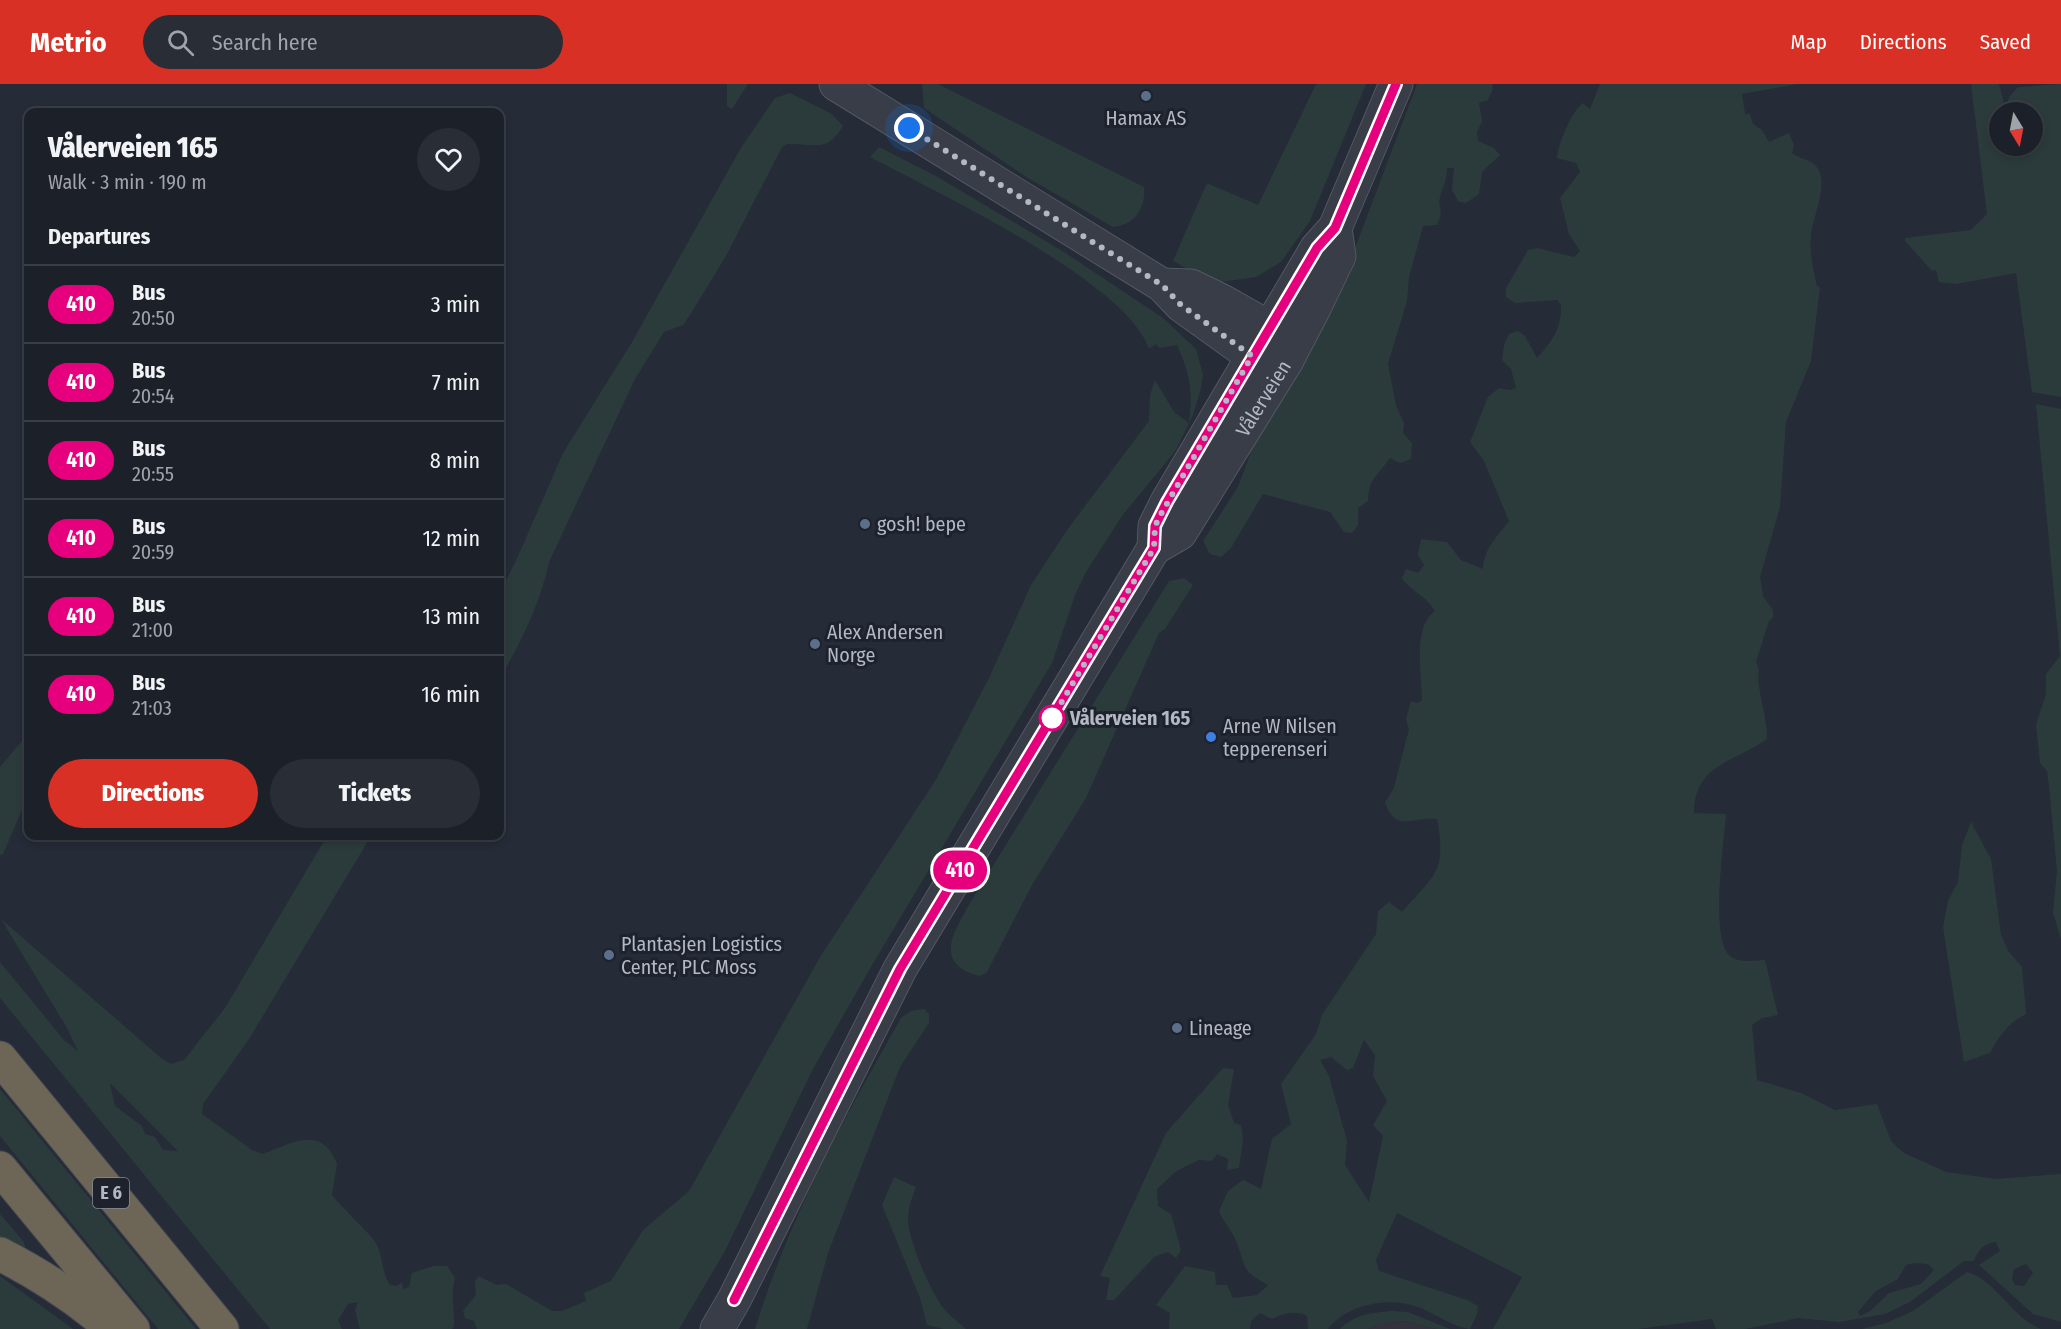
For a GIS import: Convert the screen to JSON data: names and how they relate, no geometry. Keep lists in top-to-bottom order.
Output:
{
  "streets": {
    "highway": ["E 6"],
    "street": ["Vålerveien"]
  },
  "places": [
    "Hamax AS",
    "gosh! bepe",
    "Alex Andersen Norge",
    "Vålerveien 165",
    "Arne W Nilsen tepperenseri",
    "Plantasjen Logistics Center, PLC Moss",
    "Lineage"
  ],
  "lines": ["bus line 410"],
  "north": "bottom",
  "page": {
    "header": "Metrio",
    "search": "Search here",
    "nav": ["Map", "Directions", "Saved"],
    "on_map": "410",
    "heading": [
      ["Vålerveien 165", "Walk · 3 min · 190 m"],
      "Departures"
    ],
    "list": [
      {
        "mark": "410",
        "name": "Bus",
        "note": "20:50",
        "value": "3 min"
      },
      {
        "mark": "410",
        "name": "Bus",
        "note": "20:54",
        "value": "7 min"
      },
      {
        "mark": "410",
        "name": "Bus",
        "note": "20:55",
        "value": "8 min"
      },
      {
        "mark": "410",
        "name": "Bus",
        "note": "20:59",
        "value": "12 min"
      },
      {
        "mark": "410",
        "name": "Bus",
        "note": "21:00",
        "value": "13 min"
      },
      {
        "mark": "410",
        "name": "Bus",
        "note": "21:03",
        "value": "16 min"
      }
    ],
    "buttons": ["Directions", "Tickets"]
  }
}
